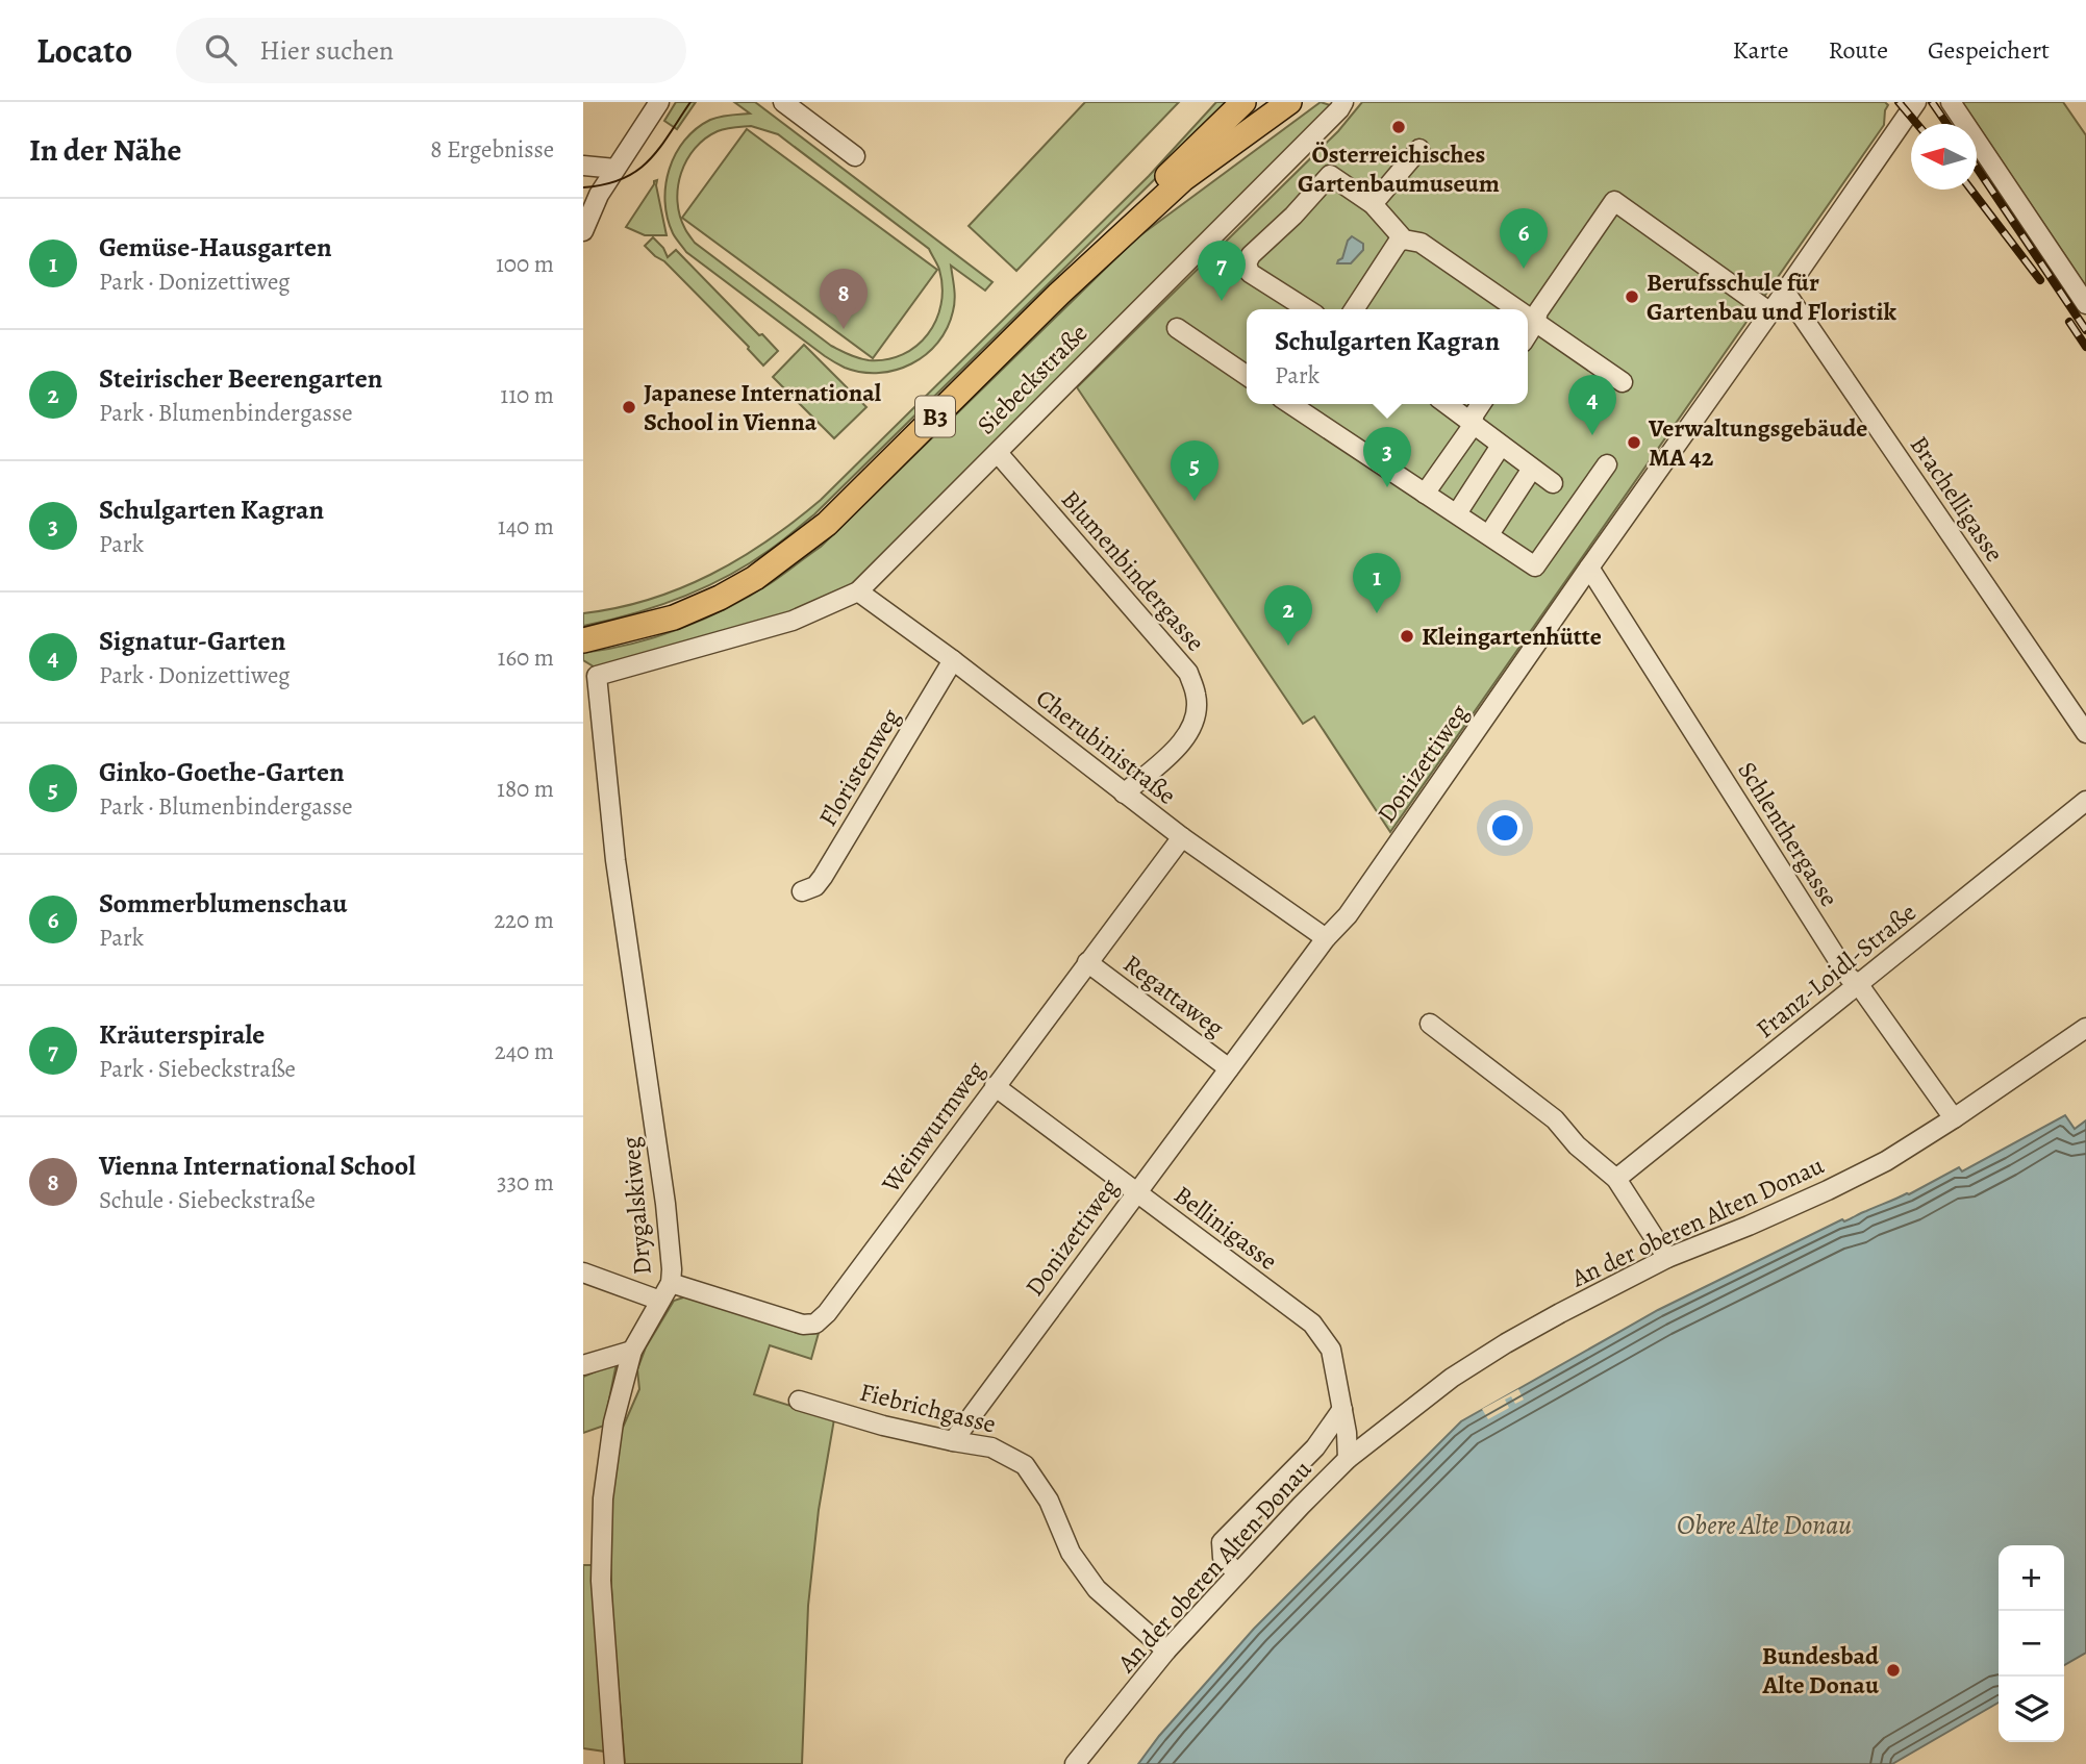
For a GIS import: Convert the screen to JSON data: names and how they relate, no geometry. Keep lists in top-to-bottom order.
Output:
{
  "streets": {
    "main road": ["Siebeckstraße", "B3"],
    "street": [
      "Brachelligasse",
      "Blumenbindergasse",
      "Cherubinistraße",
      "Donizettiweg",
      "Floristenweg",
      "Schlenthergasse",
      "Franz-Loidl-Straße",
      "Regattaweg",
      "Weinwurmweg",
      "Drygalskiweg",
      "An der oberen Alten Donau",
      "Bellinigasse",
      "Fiebrichgasse"
    ]
  },
  "crossings": [
    ["Siebeckstraße", "Blumenbindergasse"],
    ["Siebeckstraße", "Cherubinistraße"],
    ["Siebeckstraße", "Drygalskiweg"],
    ["Brachelligasse", "Donizettiweg"],
    ["Blumenbindergasse", "Cherubinistraße"],
    ["Cherubinistraße", "Donizettiweg"],
    ["Cherubinistraße", "Floristenweg"],
    ["Cherubinistraße", "Weinwurmweg"],
    ["Donizettiweg", "Schlenthergasse"],
    ["Donizettiweg", "Regattaweg"],
    ["Donizettiweg", "Bellinigasse"],
    ["Donizettiweg", "Fiebrichgasse"],
    ["Schlenthergasse", "Franz-Loidl-Straße"],
    ["Schlenthergasse", "An der oberen Alten Donau"],
    ["Regattaweg", "Weinwurmweg"],
    ["Weinwurmweg", "Drygalskiweg"],
    ["Weinwurmweg", "Bellinigasse"],
    ["An der oberen Alten Donau", "Bellinigasse"],
    ["An der oberen Alten Donau", "Fiebrichgasse"]
  ],
  "water": ["Obere Alte Donau"],
  "places": [
    "Österreichisches Gartenbaumuseum",
    "Berufsschule für Gartenbau und Floristik",
    "Japanese International School in Vienna",
    "Verwaltungsgebäude MA 42",
    "Kleingartenhütte",
    "Bundesbad Alte Donau"
  ],
  "north": "left",
  "page": {
    "header": "Locato",
    "search": "Hier suchen",
    "nav": ["Karte", "Route", "Gespeichert"],
    "heading": ["In der Nähe", "8 Ergebnisse"],
    "list": [
      {
        "mark": "1",
        "name": "Gemüse-Hausgarten",
        "note": "Park · Donizettiweg",
        "value": "100 m"
      },
      {
        "mark": "2",
        "name": "Steirischer Beerengarten",
        "note": "Park · Blumenbindergasse",
        "value": "110 m"
      },
      {
        "mark": "3",
        "name": "Schulgarten Kagran",
        "note": "Park",
        "value": "140 m"
      },
      {
        "mark": "4",
        "name": "Signatur-Garten",
        "note": "Park · Donizettiweg",
        "value": "160 m"
      },
      {
        "mark": "5",
        "name": "Ginko-Goethe-Garten",
        "note": "Park · Blumenbindergasse",
        "value": "180 m"
      },
      {
        "mark": "6",
        "name": "Sommerblumenschau",
        "note": "Park",
        "value": "220 m"
      },
      {
        "mark": "7",
        "name": "Kräuterspirale",
        "note": "Park · Siebeckstraße",
        "value": "240 m"
      },
      {
        "mark": "8",
        "name": "Vienna International School",
        "note": "Schule · Siebeckstraße",
        "value": "330 m"
      }
    ],
    "pins": [
      "6",
      "7",
      "8",
      "4",
      "3",
      "5",
      "1",
      "2"
    ],
    "popup": ["Schulgarten Kagran", "Park"],
    "map_buttons": ["+", "−"]
  }
}
